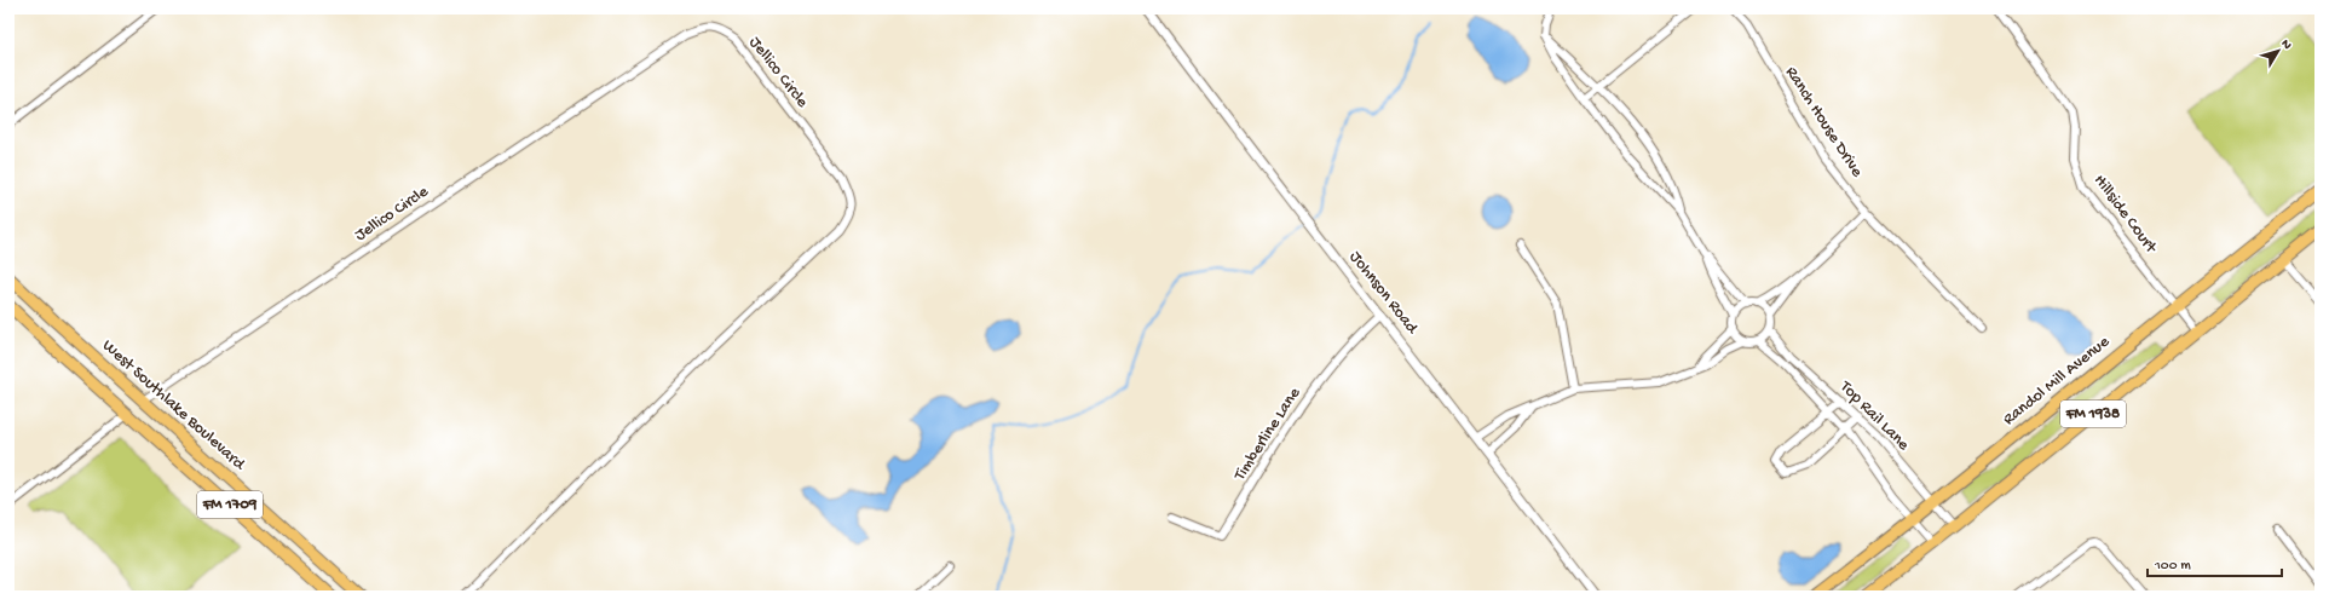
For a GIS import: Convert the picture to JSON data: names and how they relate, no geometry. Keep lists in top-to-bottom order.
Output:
{
  "streets": {
    "main road": [
      "Randol Mill Avenue",
      "West Southlake Boulevard",
      "FM 1938",
      "FM 1709"
    ],
    "street": [
      "Jellico Circle",
      "Ranch House Drive",
      "Hillside Court",
      "Johnson Road",
      "Top Rail Lane",
      "Timberline Lane"
    ]
  },
  "crossings": [
    ["Jellico Circle", "West Southlake Boulevard"],
    ["Hillside Court", "Randol Mill Avenue"],
    ["Hillside Court", "FM 1938"],
    ["Johnson Road", "Timberline Lane"],
    ["Randol Mill Avenue", "Top Rail Lane"],
    ["FM 1938", "Top Rail Lane"]
  ],
  "scale_bar": "100 m",
  "north": "top right"
}
